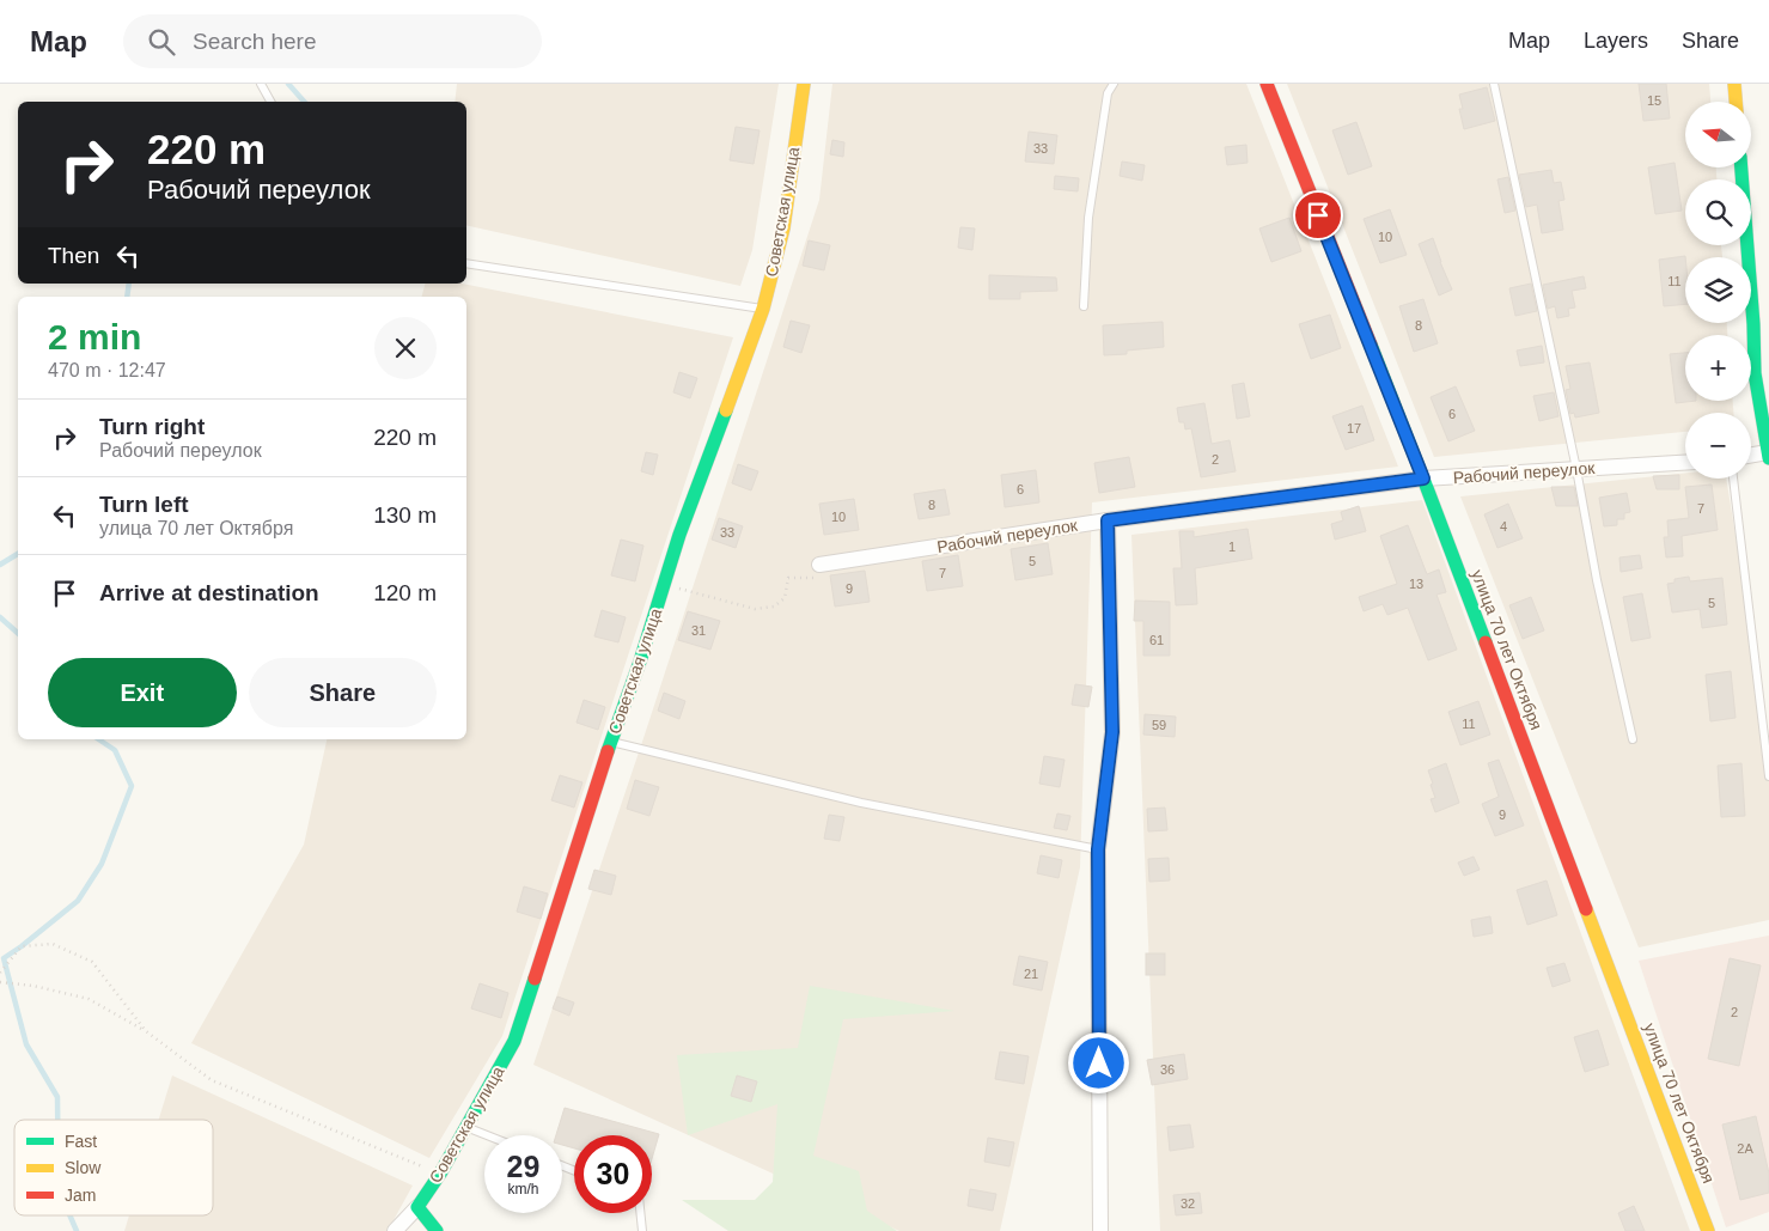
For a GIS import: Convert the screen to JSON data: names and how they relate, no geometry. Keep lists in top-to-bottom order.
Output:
{
  "streets": {
    "street": ["Советская улица", "Рабочий переулок", "улица 70 лет Октября"]
  },
  "crossings": [
    ["Рабочий переулок", "улица 70 лет Октября"]
  ],
  "house_numbers": [
    "15",
    "33",
    "10",
    "11",
    "8",
    "6",
    "17",
    "2",
    "6",
    "8",
    "7",
    "10",
    "4",
    "33",
    "1",
    "5",
    "7",
    "13",
    "9",
    "5",
    "31",
    "61",
    "11",
    "59",
    "9",
    "21",
    "2",
    "36",
    "2А",
    "32"
  ],
  "legend": ["Fast", "Slow", "Jam"],
  "north": "left",
  "page": {
    "header": "Map",
    "search": "Search here",
    "nav": ["Map", "Layers", "Share"],
    "map_buttons": ["+", "−"],
    "turn": ["220 m", "Рабочий переулок"],
    "then": "Then",
    "heading": ["2 min", "470 m · 12:47"],
    "list": [
      {
        "name": "Turn right",
        "note": "Рабочий переулок",
        "value": "220 m"
      },
      {
        "name": "Turn left",
        "note": "улица 70 лет Октября",
        "value": "130 m"
      },
      {
        "name": "Arrive at destination",
        "value": "120 m"
      }
    ],
    "buttons": ["Exit", "Share"],
    "speed": "29 km/h",
    "limit": "30"
  }
}
